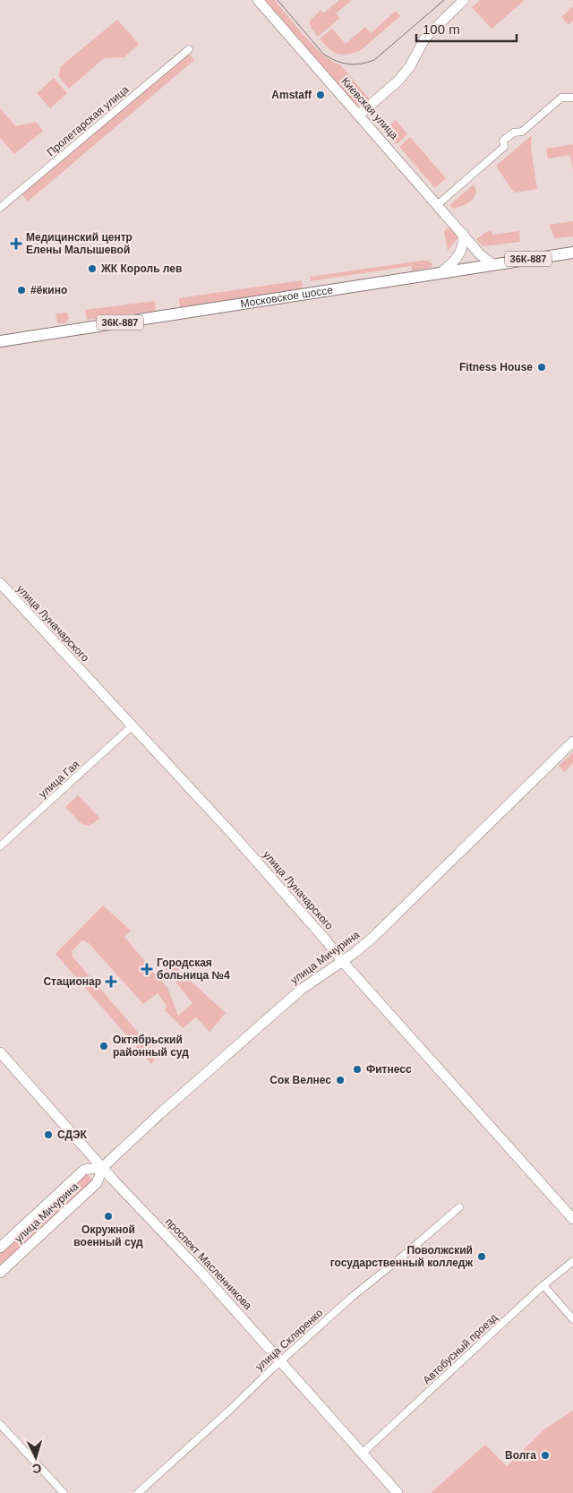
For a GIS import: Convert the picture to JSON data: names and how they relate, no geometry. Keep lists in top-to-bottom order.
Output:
{
  "streets": {
    "main road": [
      "Киевская улица",
      "36К-887",
      "Московское шоссе",
      "улица Луначарского",
      "улица Мичурина",
      "проспект Масленникова"
    ],
    "street": [
      "Пролетарская улица",
      "улица Гая",
      "улица Скляренко",
      "Автобусный проезд"
    ]
  },
  "crossings": [
    ["Киевская улица", "Московское шоссе"],
    ["улица Луначарского", "улица Гая"],
    ["улица Луначарского", "улица Мичурина"],
    ["улица Мичурина", "проспект Масленникова"],
    ["проспект Масленникова", "улица Скляренко"],
    ["проспект Масленникова", "Автобусный проезд"]
  ],
  "places": {
    "other": [
      "Amstaff",
      "ЖК Король лев",
      "#ёкино",
      "Fitness House",
      "Октябрьский районный суд",
      "Фитнесс",
      "Сок Велнес",
      "СДЭК",
      "Окружной военный суд",
      "Поволжский государственный колледж",
      "Волга"
    ],
    "health": ["Медицинский центр Елены Малышевой", "Городская больница №4", "Стационар"]
  },
  "scale_bar": "100 m",
  "north": "bottom"
}
